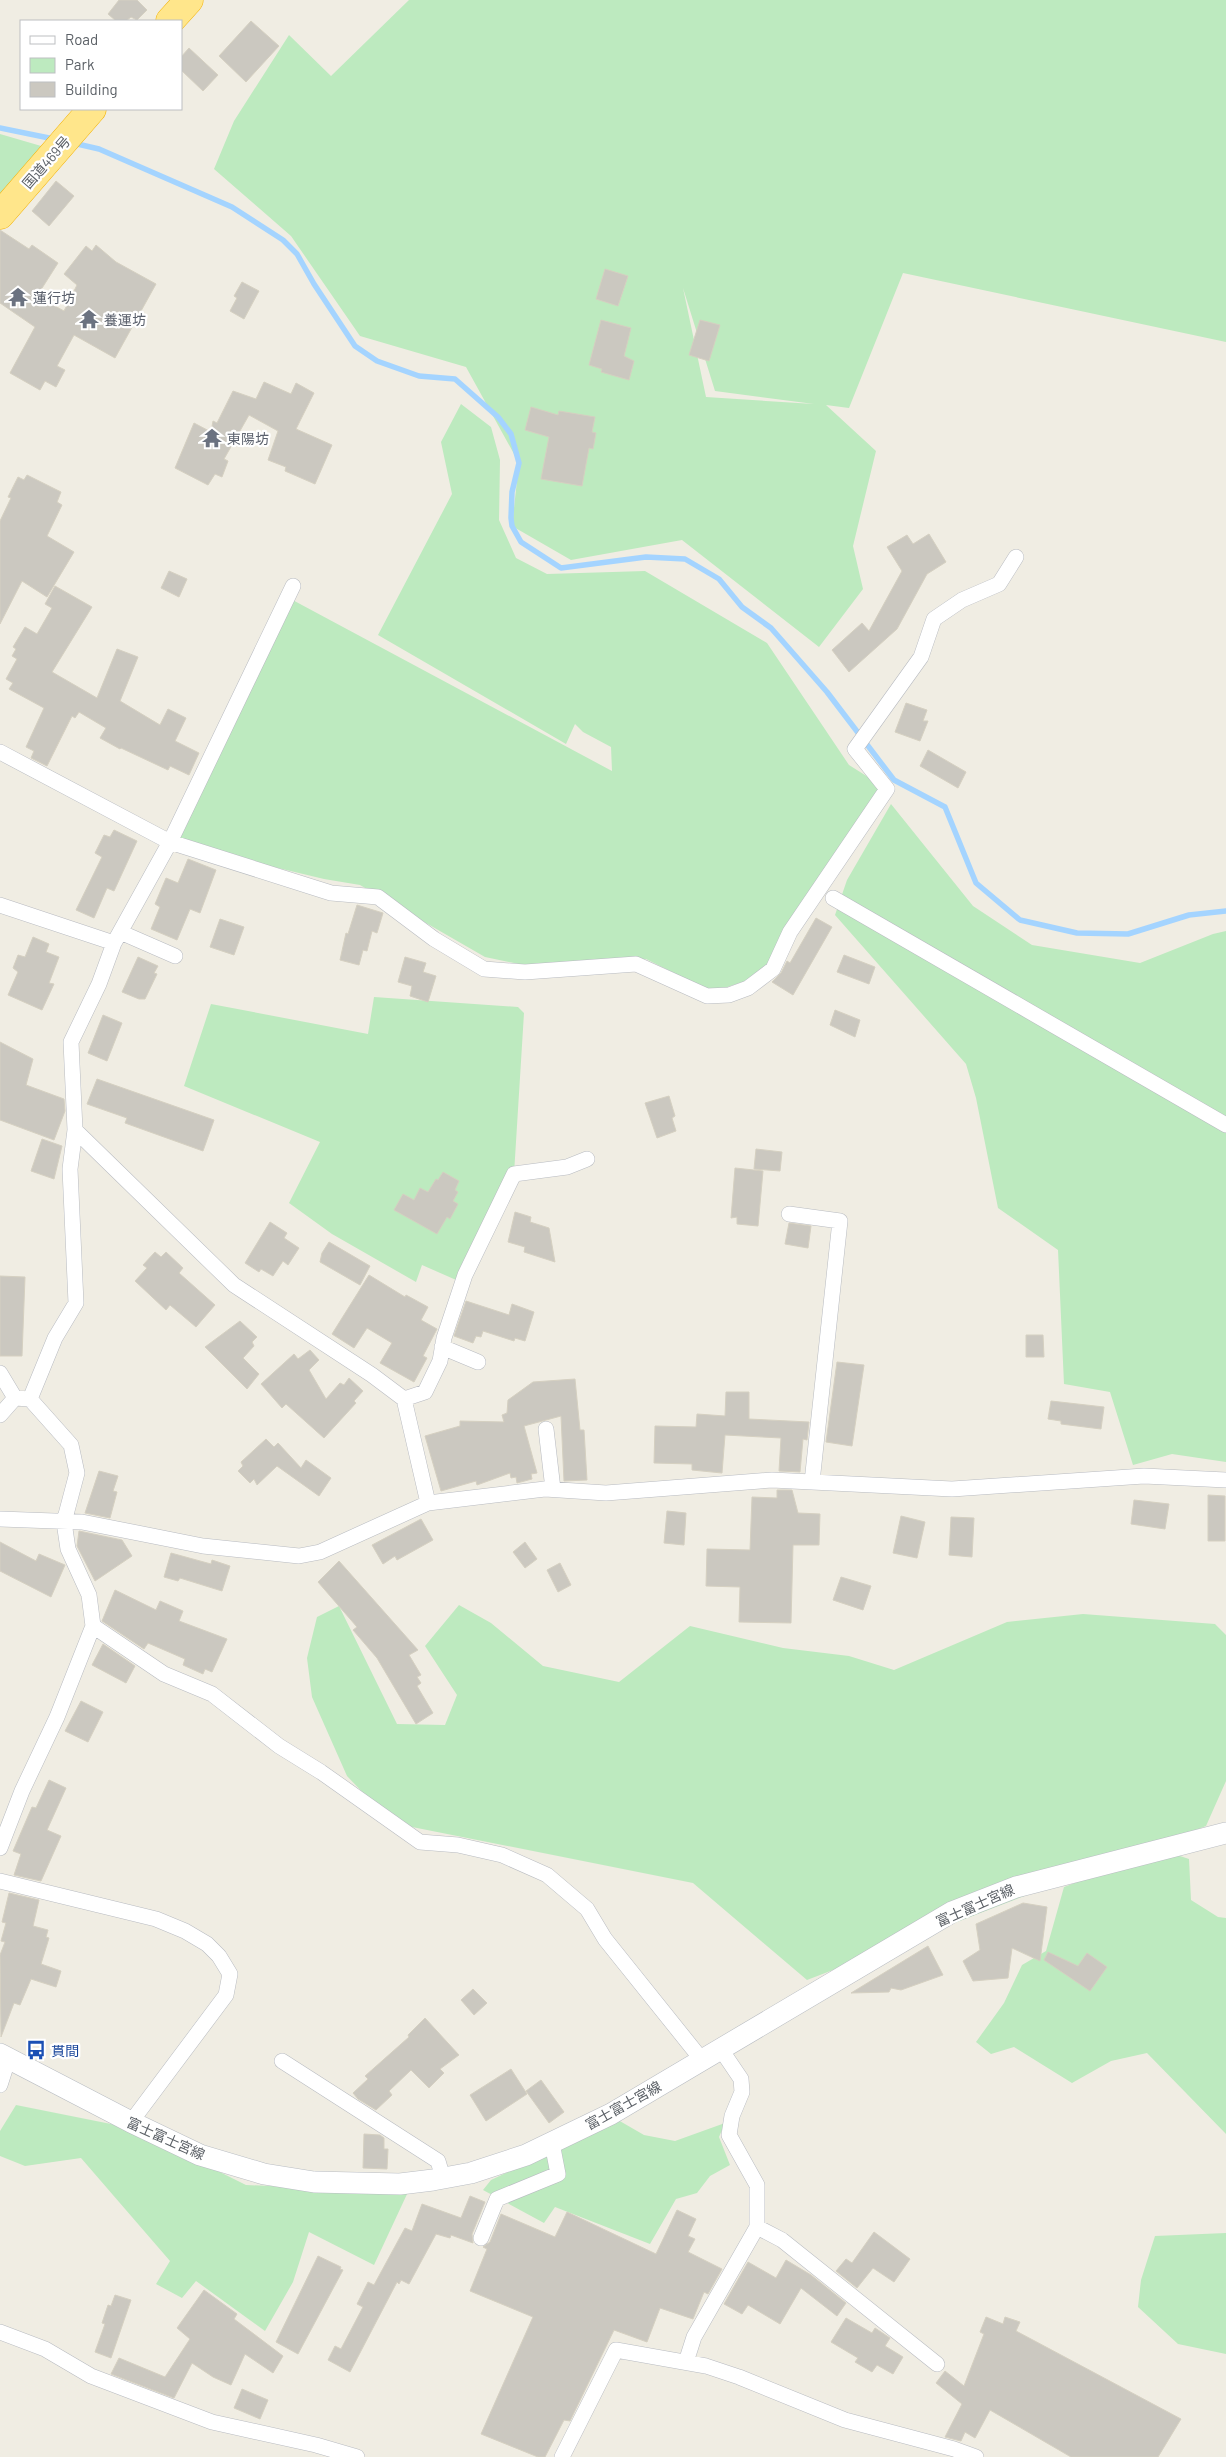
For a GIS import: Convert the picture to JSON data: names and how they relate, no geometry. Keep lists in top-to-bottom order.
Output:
{
  "streets": {
    "highway": ["国道469号"],
    "main road": ["富士富士宮線"]
  },
  "places": {
    "temple": ["蓮行坊", "養運坊", "東陽坊"],
    "bus stop": ["貫間"]
  },
  "legend": ["Road", "Park", "Building"]
}
